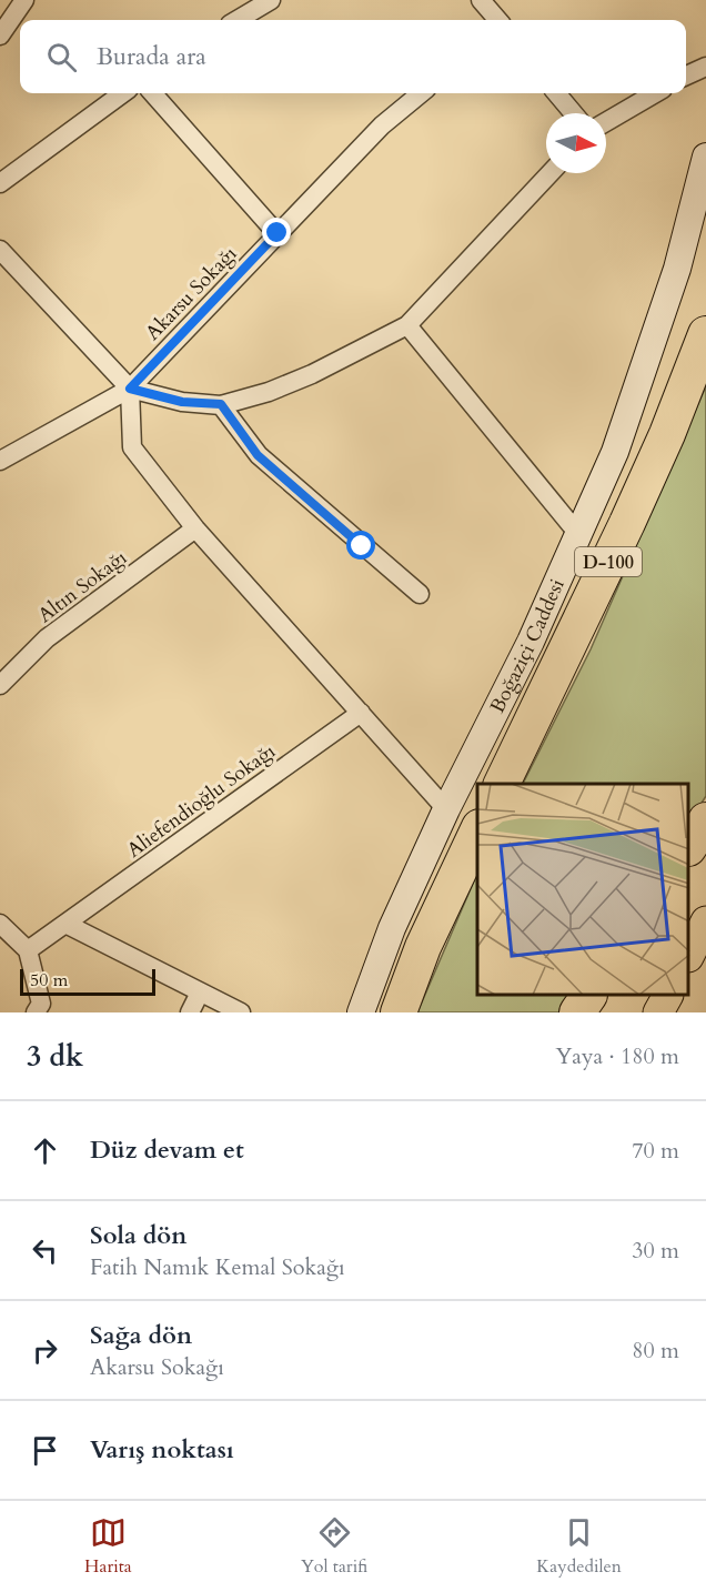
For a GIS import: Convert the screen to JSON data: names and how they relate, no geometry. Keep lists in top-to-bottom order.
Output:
{
  "streets": {
    "highway": ["D-100"],
    "main road": ["Boğaziçi Caddesi"],
    "street": ["Akarsu Sokağı", "Altın Sokağı", "Aliefendioğlu Sokağı"]
  },
  "scale_bar": "50 m",
  "north": "right",
  "page": {
    "search": "Burada ara",
    "scale": "50 m",
    "heading": ["3 dk", "Yaya · 180 m"],
    "list": [
      ["Düz devam et", "70 m"],
      ["Sola dön", "Fatih Namık Kemal Sokağı", "30 m"],
      ["Sağa dön", "Akarsu Sokağı", "80 m"],
      "Varış noktası"
    ],
    "nav": ["Harita", "Yol tarifi", "Kaydedilen"]
  }
}
